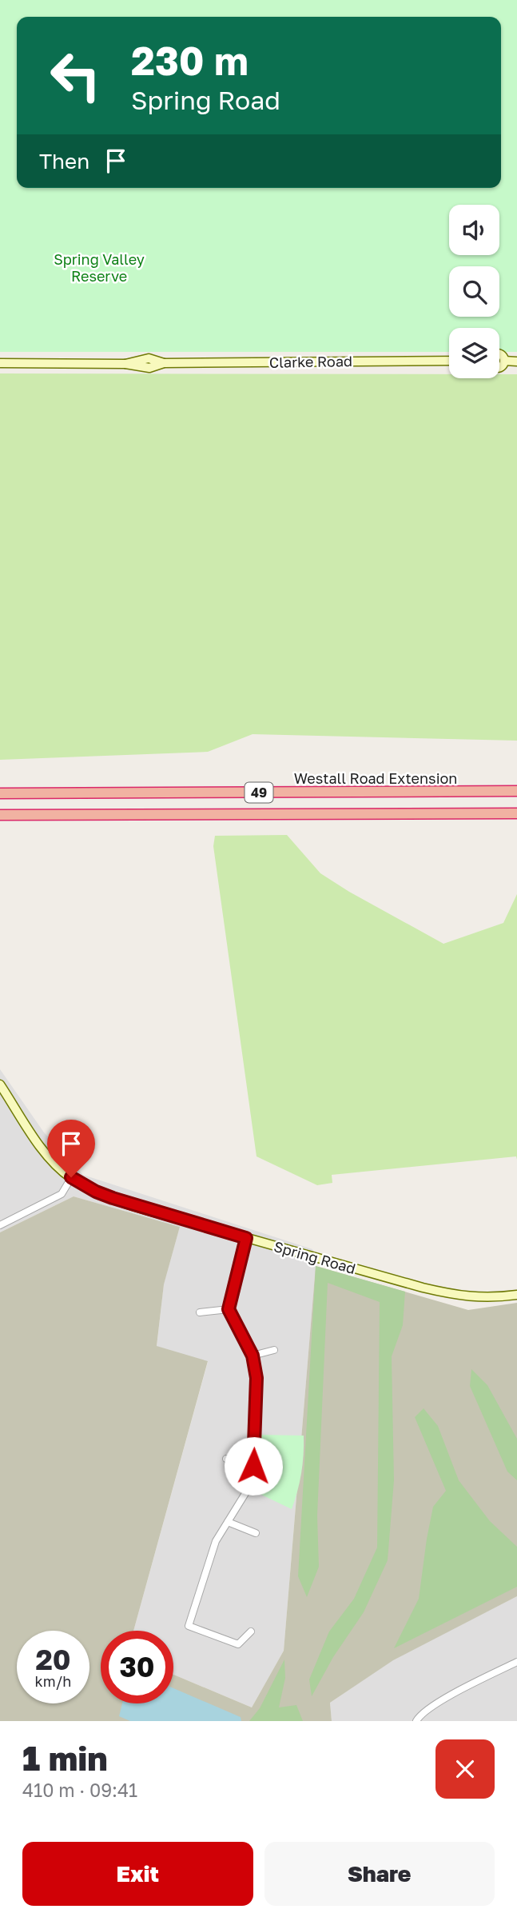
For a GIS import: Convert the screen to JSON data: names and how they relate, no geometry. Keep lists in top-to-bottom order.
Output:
{
  "streets": {
    "highway": ["Westall Road Extension", "49"],
    "main road": ["Clarke Road", "Spring Road"]
  },
  "parks": ["Spring Valley Reserve"],
  "page": {
    "turn": ["230 m", "Spring Road"],
    "then": "Then",
    "speed": "20 km/h",
    "limit": "30",
    "heading": ["1 min", "410 m · 09:41"],
    "buttons": ["Exit", "Share"]
  }
}
